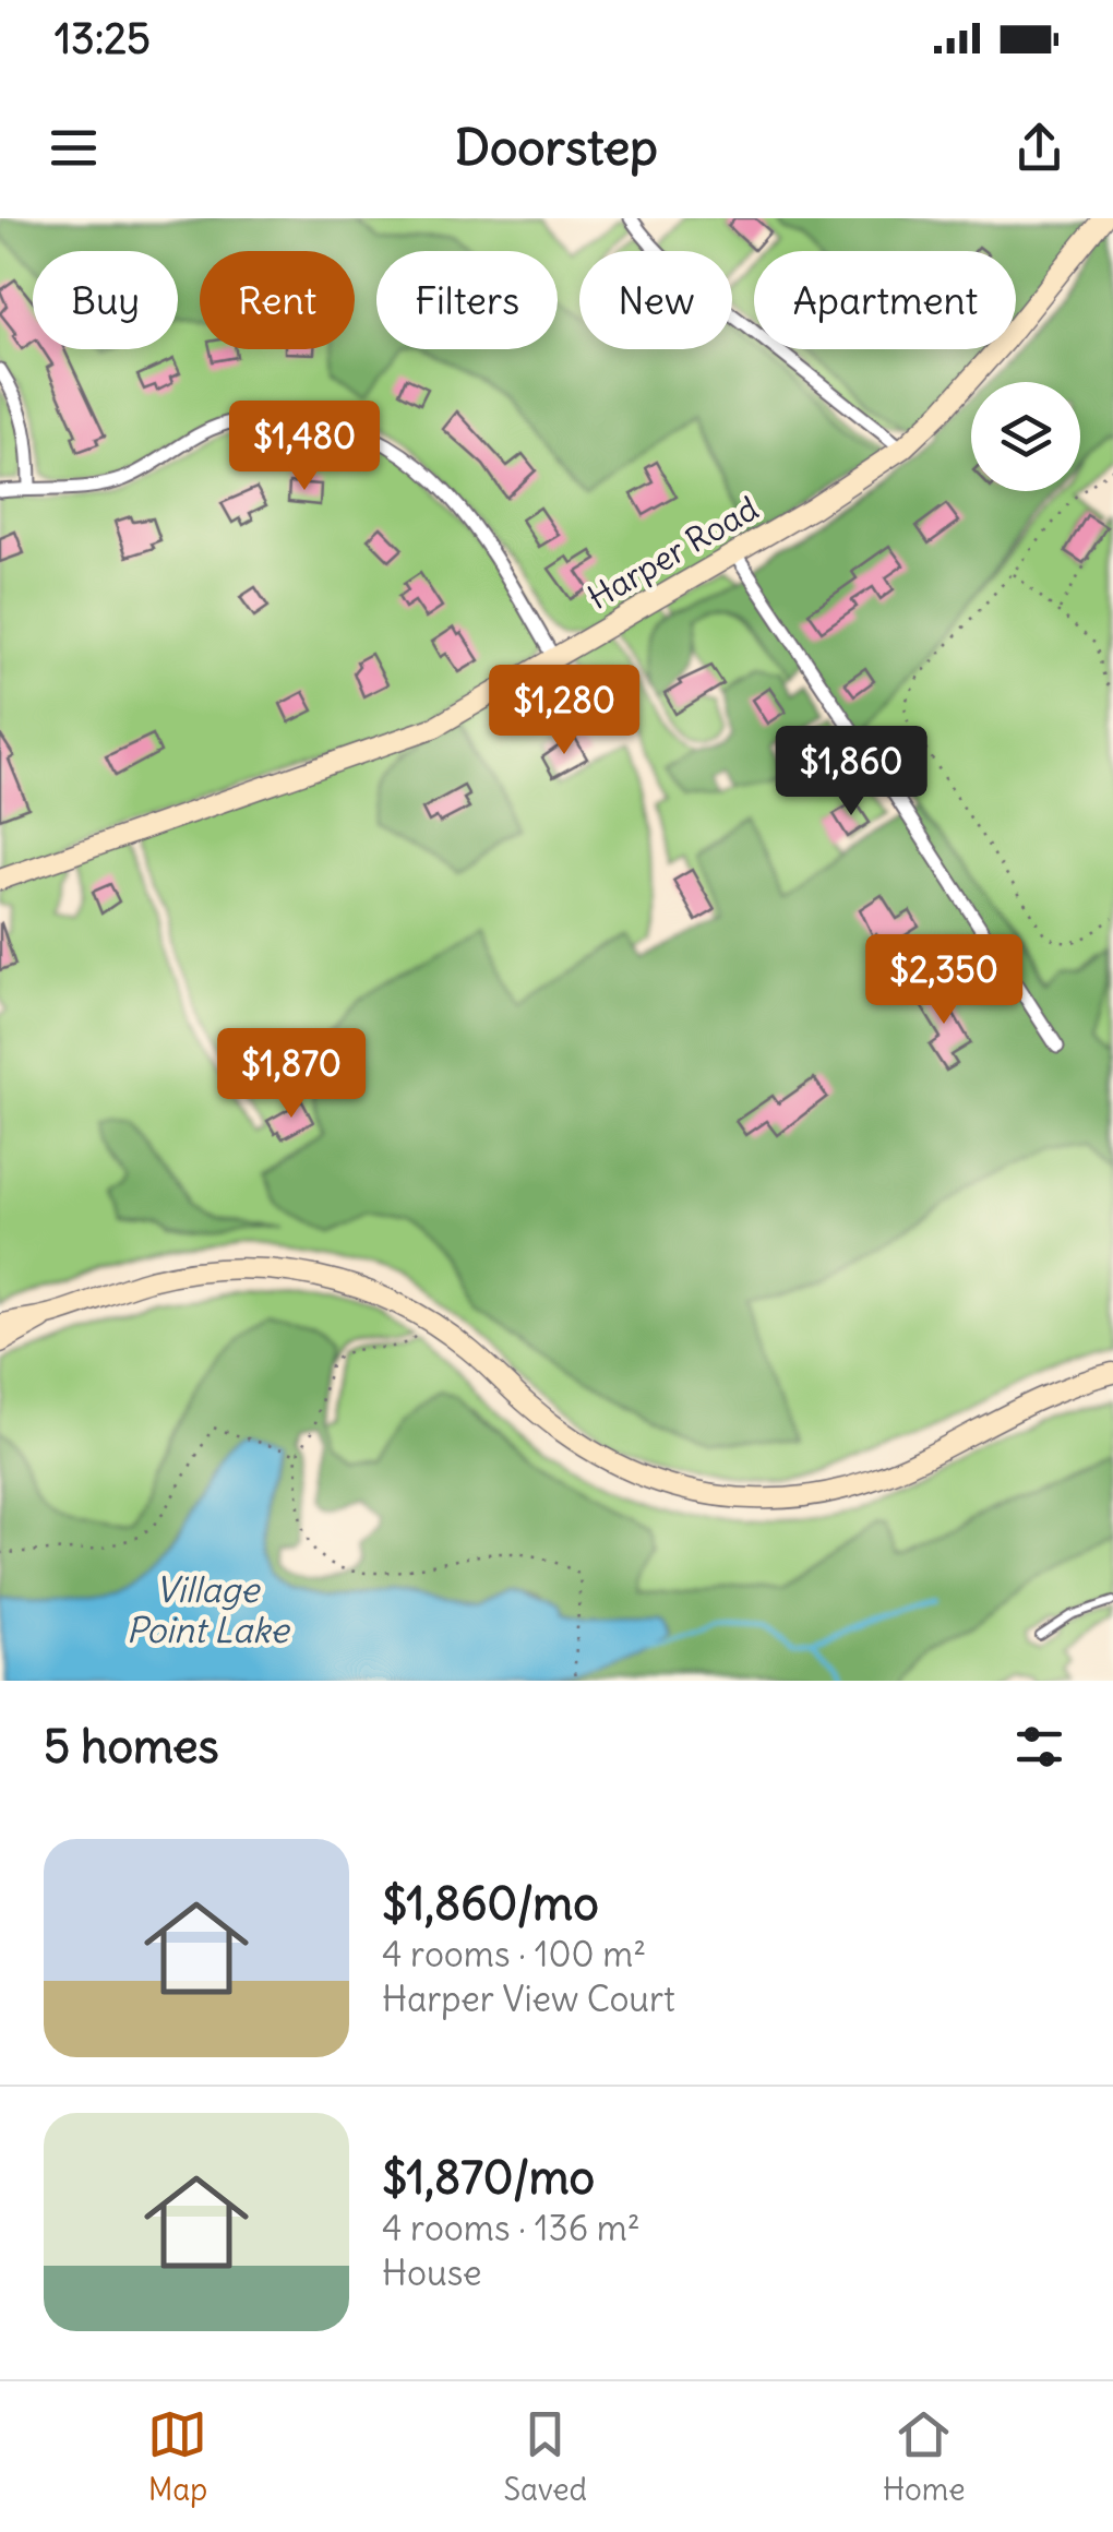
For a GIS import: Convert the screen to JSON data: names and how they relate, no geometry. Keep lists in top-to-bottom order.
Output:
{
  "streets": {
    "main road": ["Harper Road"]
  },
  "water": ["Village Point Lake"],
  "page": {
    "status": "13:25",
    "header": "Doorstep",
    "chip": [
      "Buy",
      "Rent",
      "Filters",
      "New",
      "Apartment"
    ],
    "price": [
      "$1,480",
      "$1,280",
      "$1,860",
      "$2,350",
      "$1,870"
    ],
    "heading": "5 homes",
    "list": [
      {
        "name": "$1,860/mo",
        "note": "4 rooms · 100 m² · Harper View Court"
      },
      {
        "name": "$1,870/mo",
        "note": "4 rooms · 136 m² · House"
      }
    ],
    "tabs": ["Map", "Saved", "Home"]
  }
}
